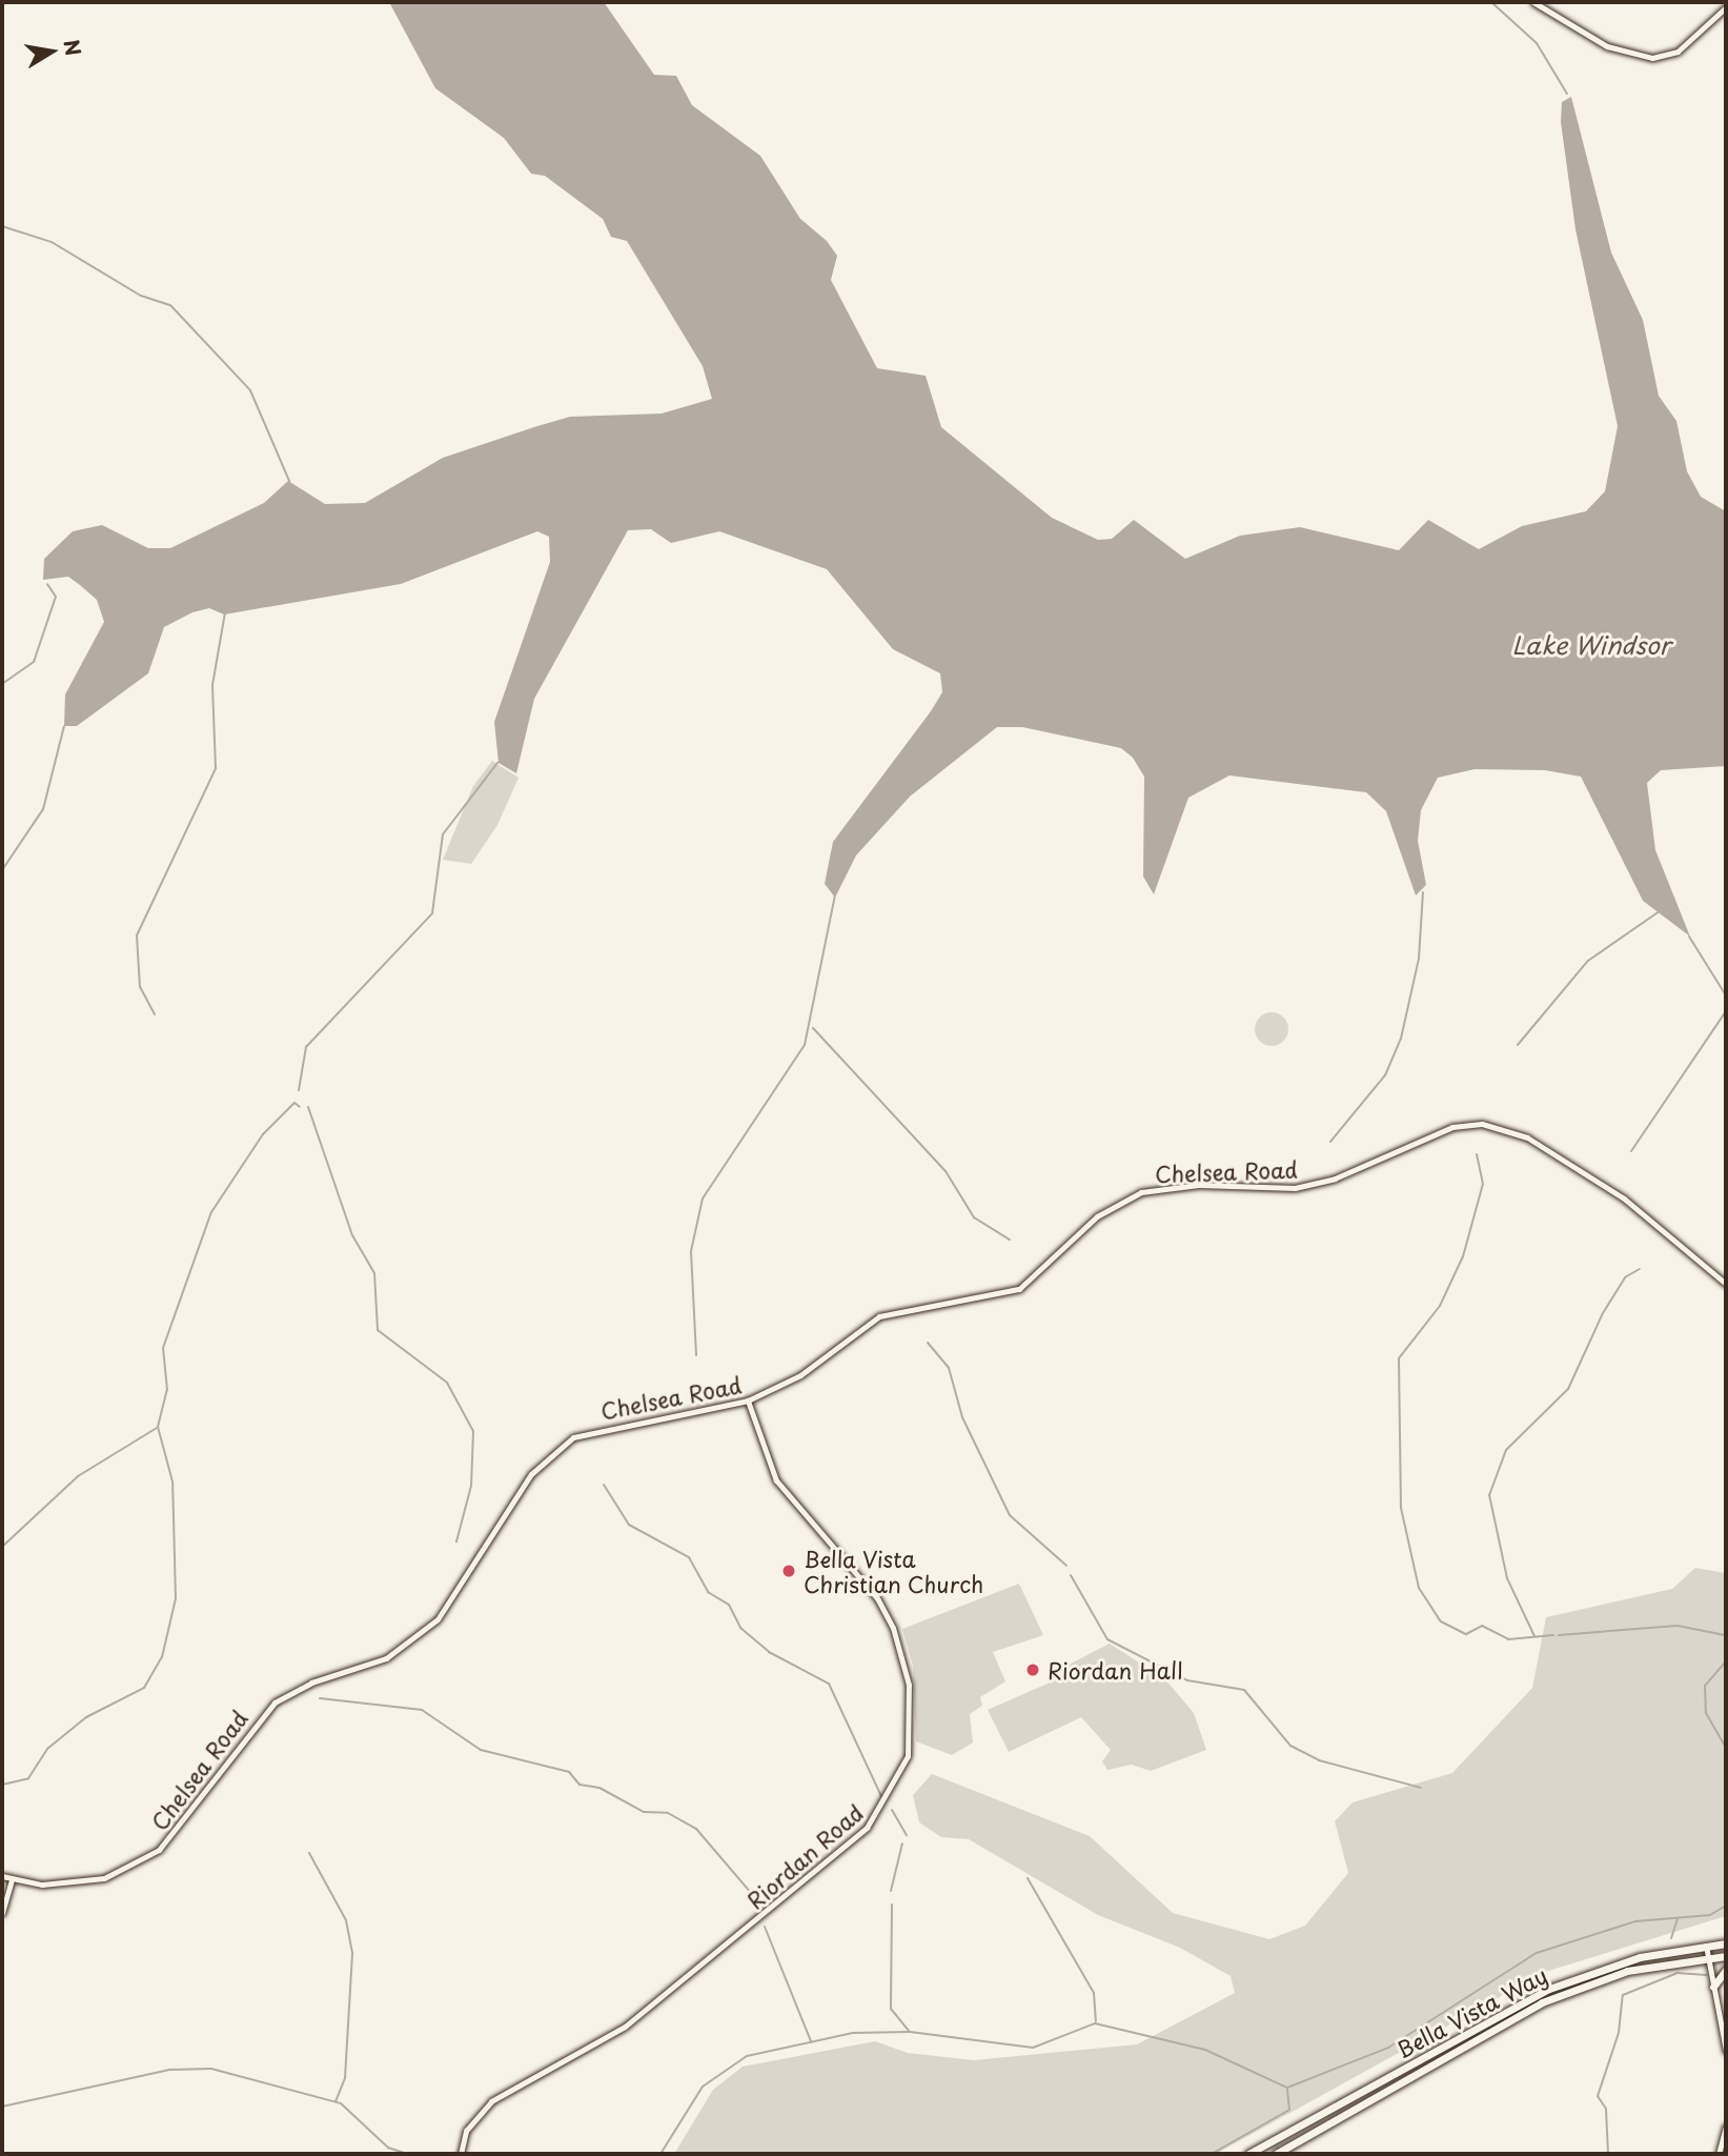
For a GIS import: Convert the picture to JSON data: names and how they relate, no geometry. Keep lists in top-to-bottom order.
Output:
{
  "streets": {
    "main road": ["Bella Vista Way"],
    "street": ["Chelsea Road", "Riordan Road"]
  },
  "crossings": [
    ["Chelsea Road", "Riordan Road"]
  ],
  "water": ["Lake Windsor"],
  "places": ["Bella Vista Christian Church", "Riordan Hall"],
  "north": "right"
}
